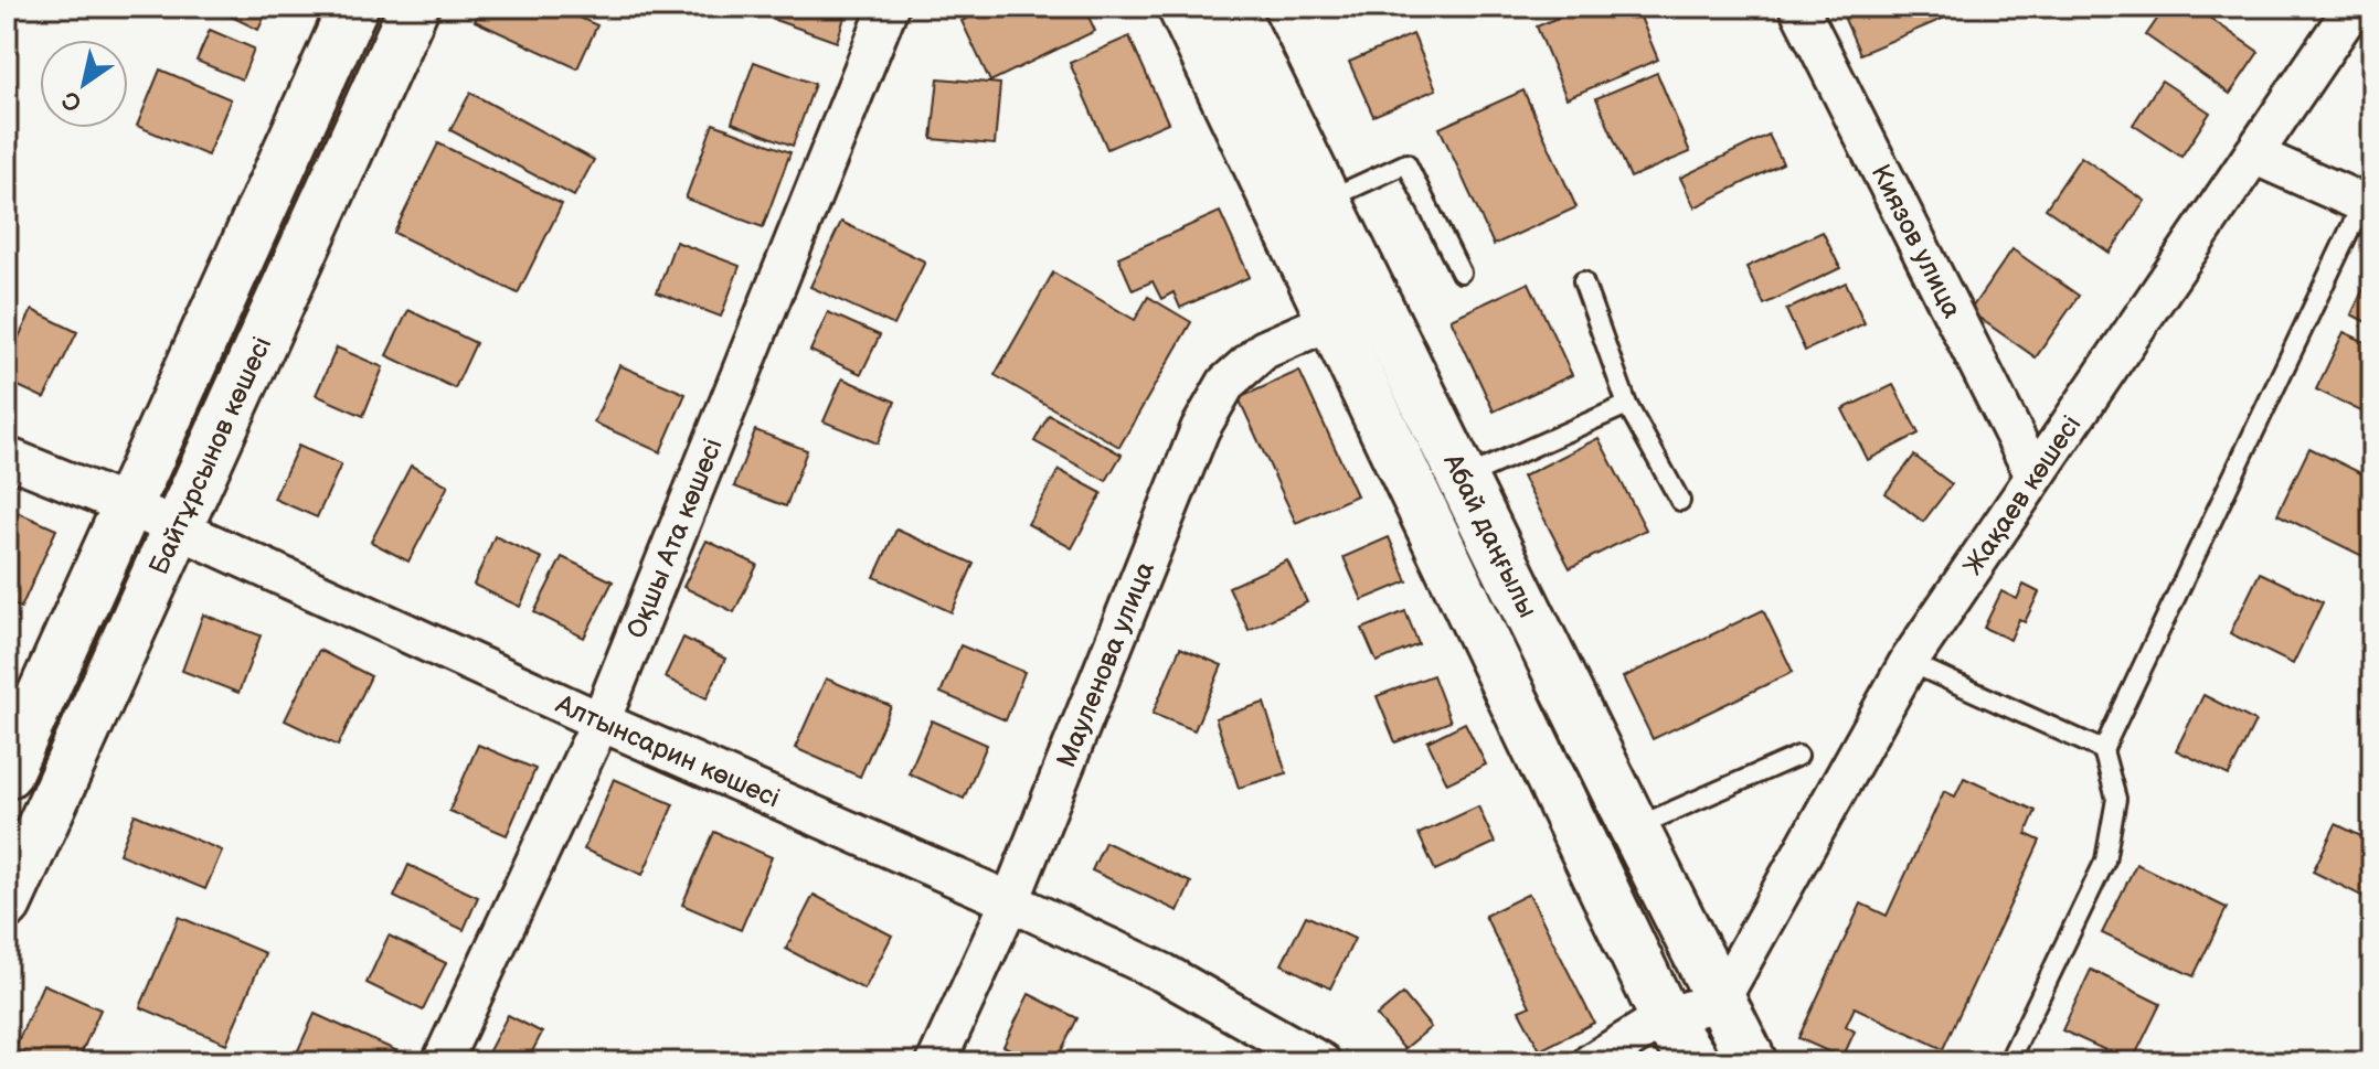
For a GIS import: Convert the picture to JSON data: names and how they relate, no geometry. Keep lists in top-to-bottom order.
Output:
{
  "streets": {
    "street": [
      "Киязов улица",
      "Байтұрсынов көшесі",
      "Жақаев көшесі",
      "Абай даңғылы",
      "Оқшы Ата көшесі",
      "Мауленова улица",
      "Алтынсарин көшесі"
    ]
  },
  "crossings": [
    ["Киязов улица", "Жақаев көшесі"],
    ["Байтұрсынов көшесі", "Алтынсарин көшесі"],
    ["Жақаев көшесі", "Абай даңғылы"],
    ["Абай даңғылы", "Мауленова улица"],
    ["Оқшы Ата көшесі", "Алтынсарин көшесі"],
    ["Мауленова улица", "Алтынсарин көшесі"]
  ],
  "north": "bottom left"
}
